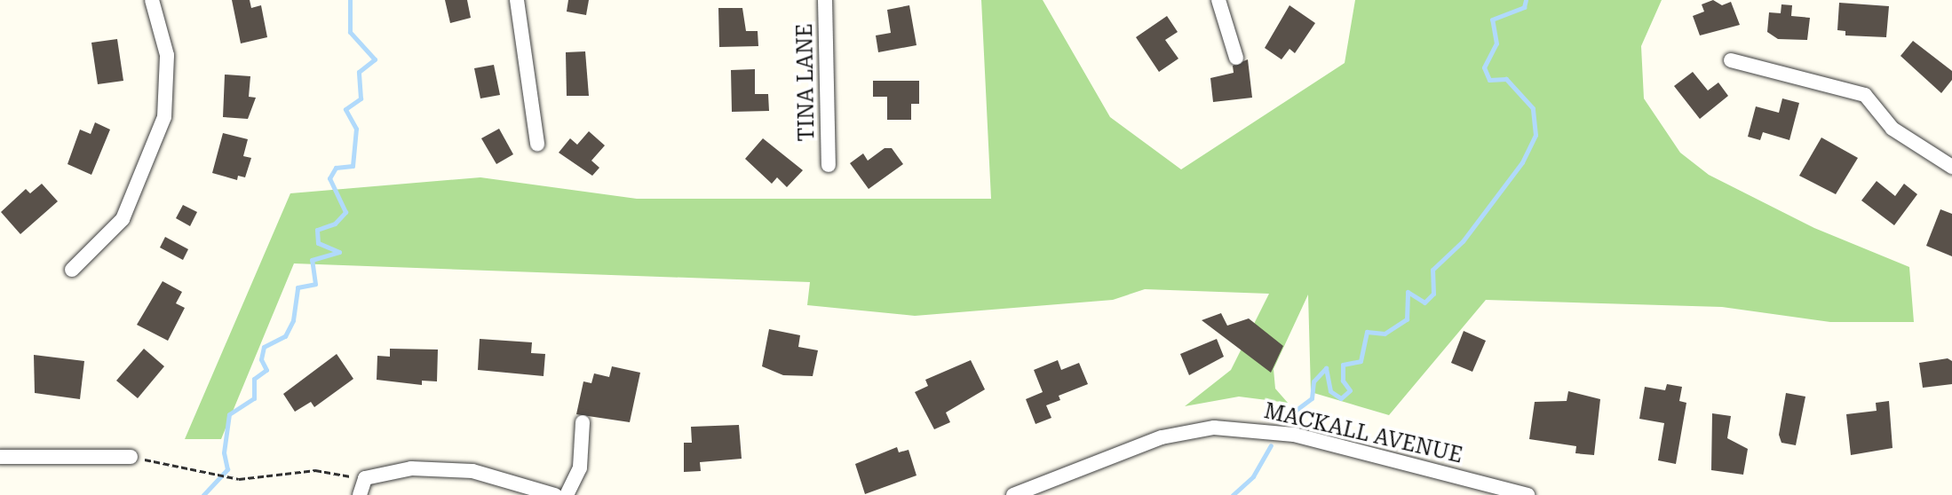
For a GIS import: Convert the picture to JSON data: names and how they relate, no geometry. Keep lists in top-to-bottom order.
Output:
{
  "streets": {
    "street": ["TINA LANE", "MACKALL AVENUE"]
  }
}
